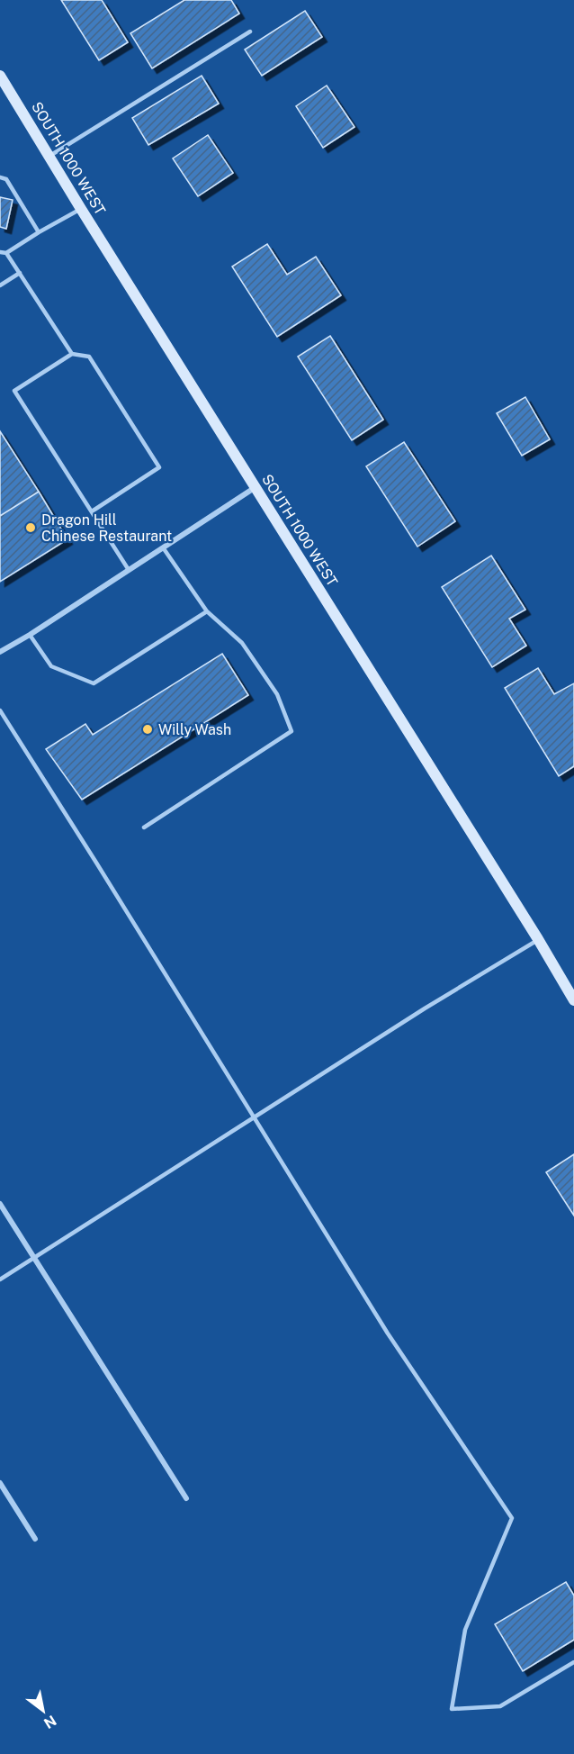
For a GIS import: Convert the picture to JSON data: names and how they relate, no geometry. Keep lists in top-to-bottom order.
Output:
{
  "streets": {
    "main road": ["SOUTH 1000 WEST"]
  },
  "places": ["Dragon Hill Chinese Restaurant", "Willy Wash"],
  "north": "bottom right"
}
